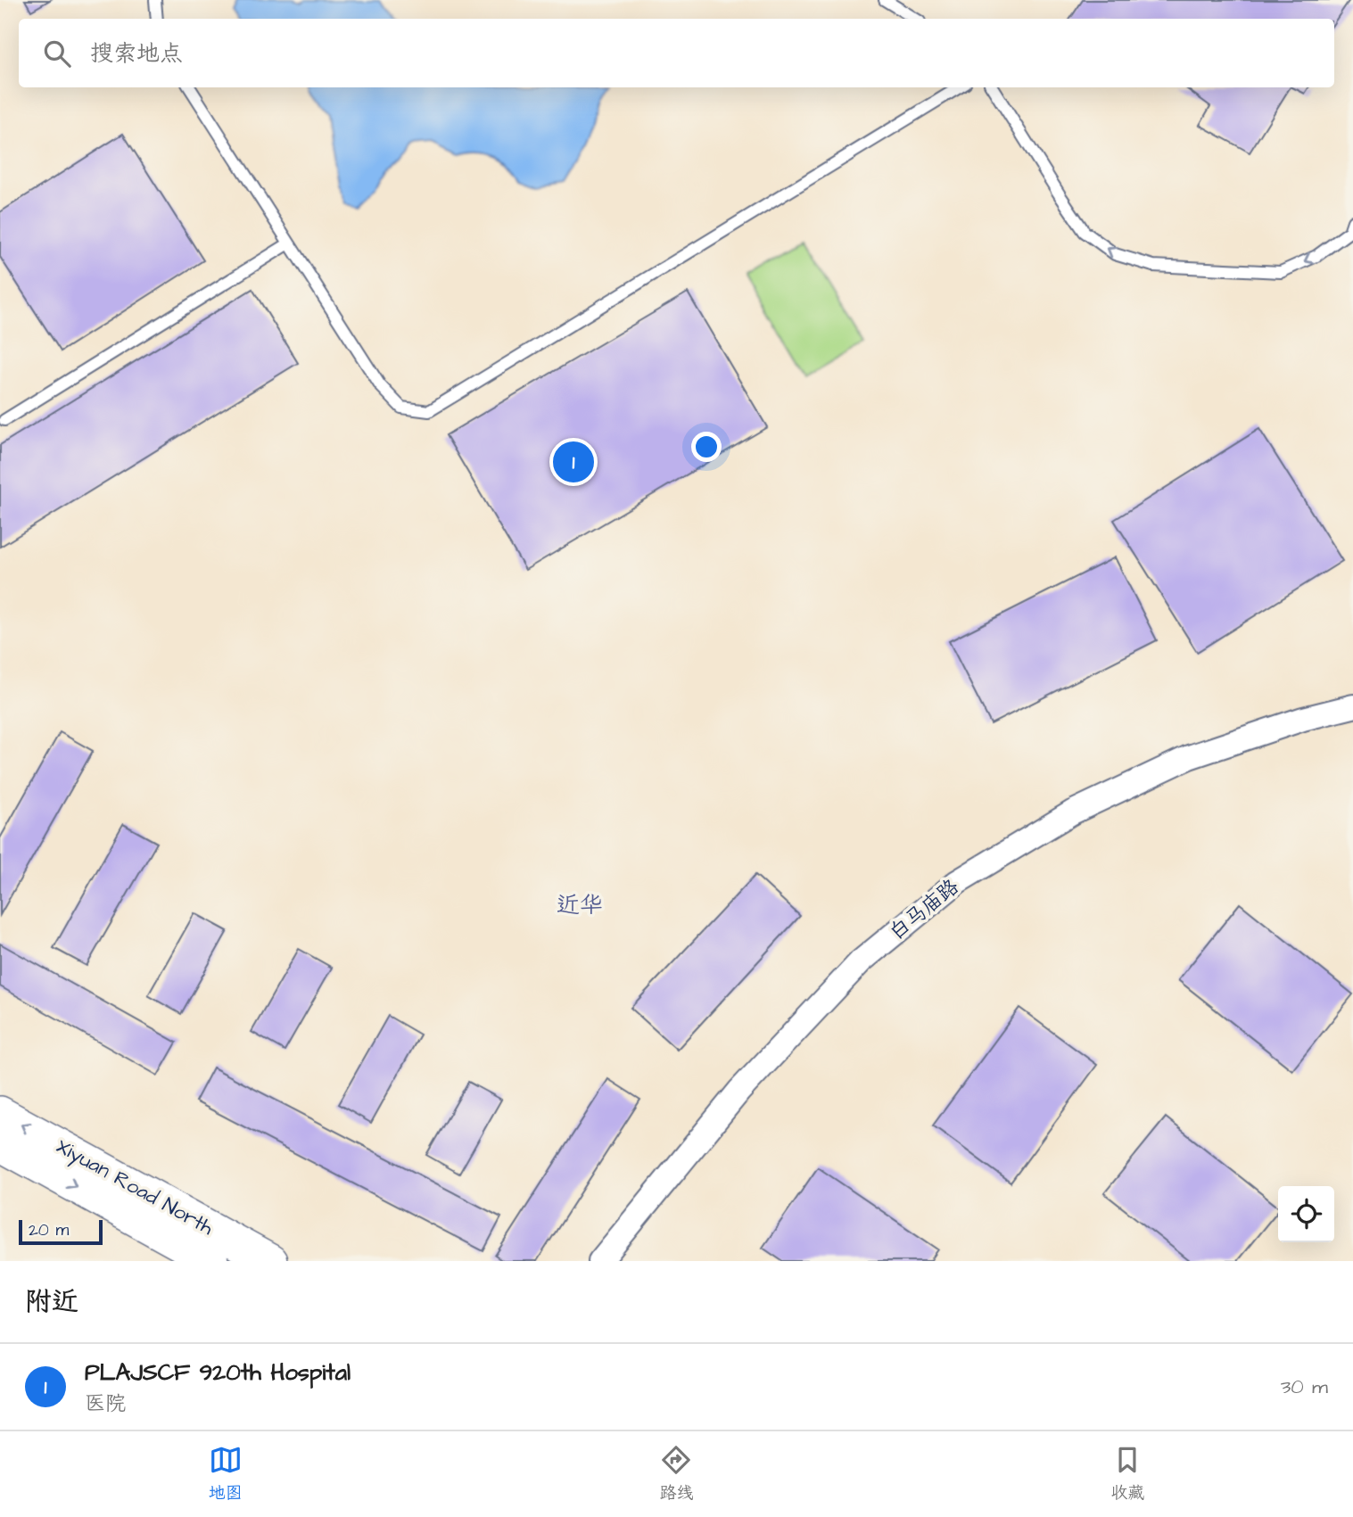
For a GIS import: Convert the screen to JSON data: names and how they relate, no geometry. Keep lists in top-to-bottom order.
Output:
{
  "streets": {
    "main road": ["Xiyuan Road North"],
    "street": ["白马庙路"]
  },
  "districts": ["近华"],
  "scale_bar": "20 m",
  "page": {
    "search": "搜索地点",
    "pins": "1",
    "scale": "20 m",
    "heading": "附近",
    "list": [
      {
        "mark": "1",
        "name": "PLAJSCF 920th Hospital",
        "note": "医院",
        "value": "30 m"
      }
    ],
    "nav": ["地图", "路线", "收藏"]
  }
}
